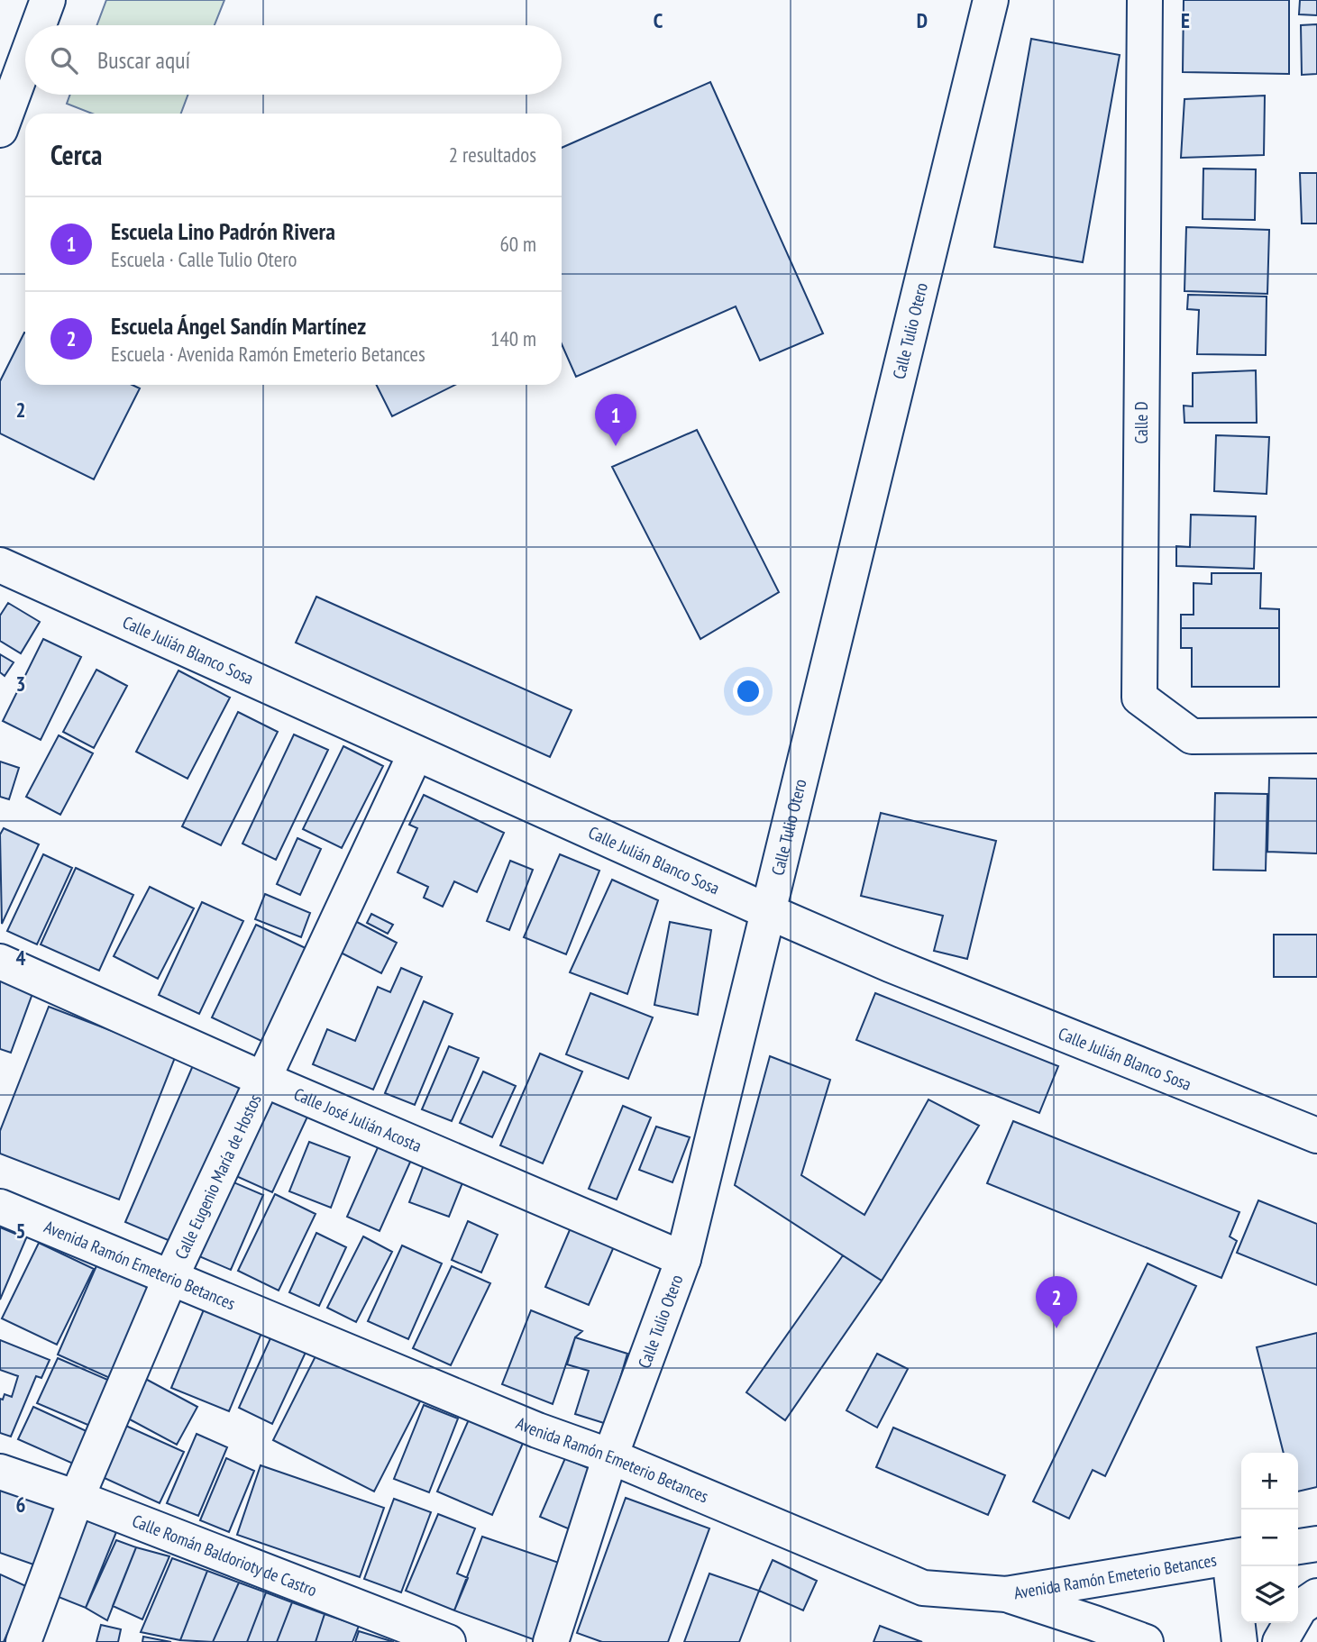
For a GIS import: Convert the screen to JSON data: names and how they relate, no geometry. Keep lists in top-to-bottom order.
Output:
{
  "streets": {
    "street": [
      "Calle Tulio Otero",
      "Calle D",
      "Calle Julián Blanco Sosa",
      "Calle José Julián Acosta",
      "Calle Eugenio María de Hostos",
      "Avenida Ramón Emeterio Betances",
      "Calle Román Baldorioty de Castro"
    ]
  },
  "crossings": [
    ["Calle Tulio Otero", "Calle Julián Blanco Sosa"],
    ["Calle Tulio Otero", "Calle José Julián Acosta"],
    ["Calle Tulio Otero", "Avenida Ramón Emeterio Betances"],
    ["Calle Julián Blanco Sosa", "Calle Eugenio María de Hostos"],
    ["Calle José Julián Acosta", "Calle Eugenio María de Hostos"],
    ["Calle Eugenio María de Hostos", "Avenida Ramón Emeterio Betances"],
    ["Calle Eugenio María de Hostos", "Calle Román Baldorioty de Castro"]
  ],
  "page": {
    "search": "Buscar aquí",
    "heading": ["Cerca", "2 resultados"],
    "list": [
      {
        "mark": "1",
        "name": "Escuela Lino Padrón Rivera",
        "note": "Escuela · Calle Tulio Otero",
        "value": "60 m"
      },
      {
        "mark": "2",
        "name": "Escuela Ángel Sandín Martínez",
        "note": "Escuela · Avenida Ramón Emeterio Betances",
        "value": "140 m"
      }
    ],
    "pins": ["1", "2"],
    "map_buttons": ["+", "−"]
  },
  "grid": {
    "columns": ["C", "D", "E"],
    "rows": [
      "2",
      "3",
      "4",
      "5",
      "6"
    ]
  }
}
